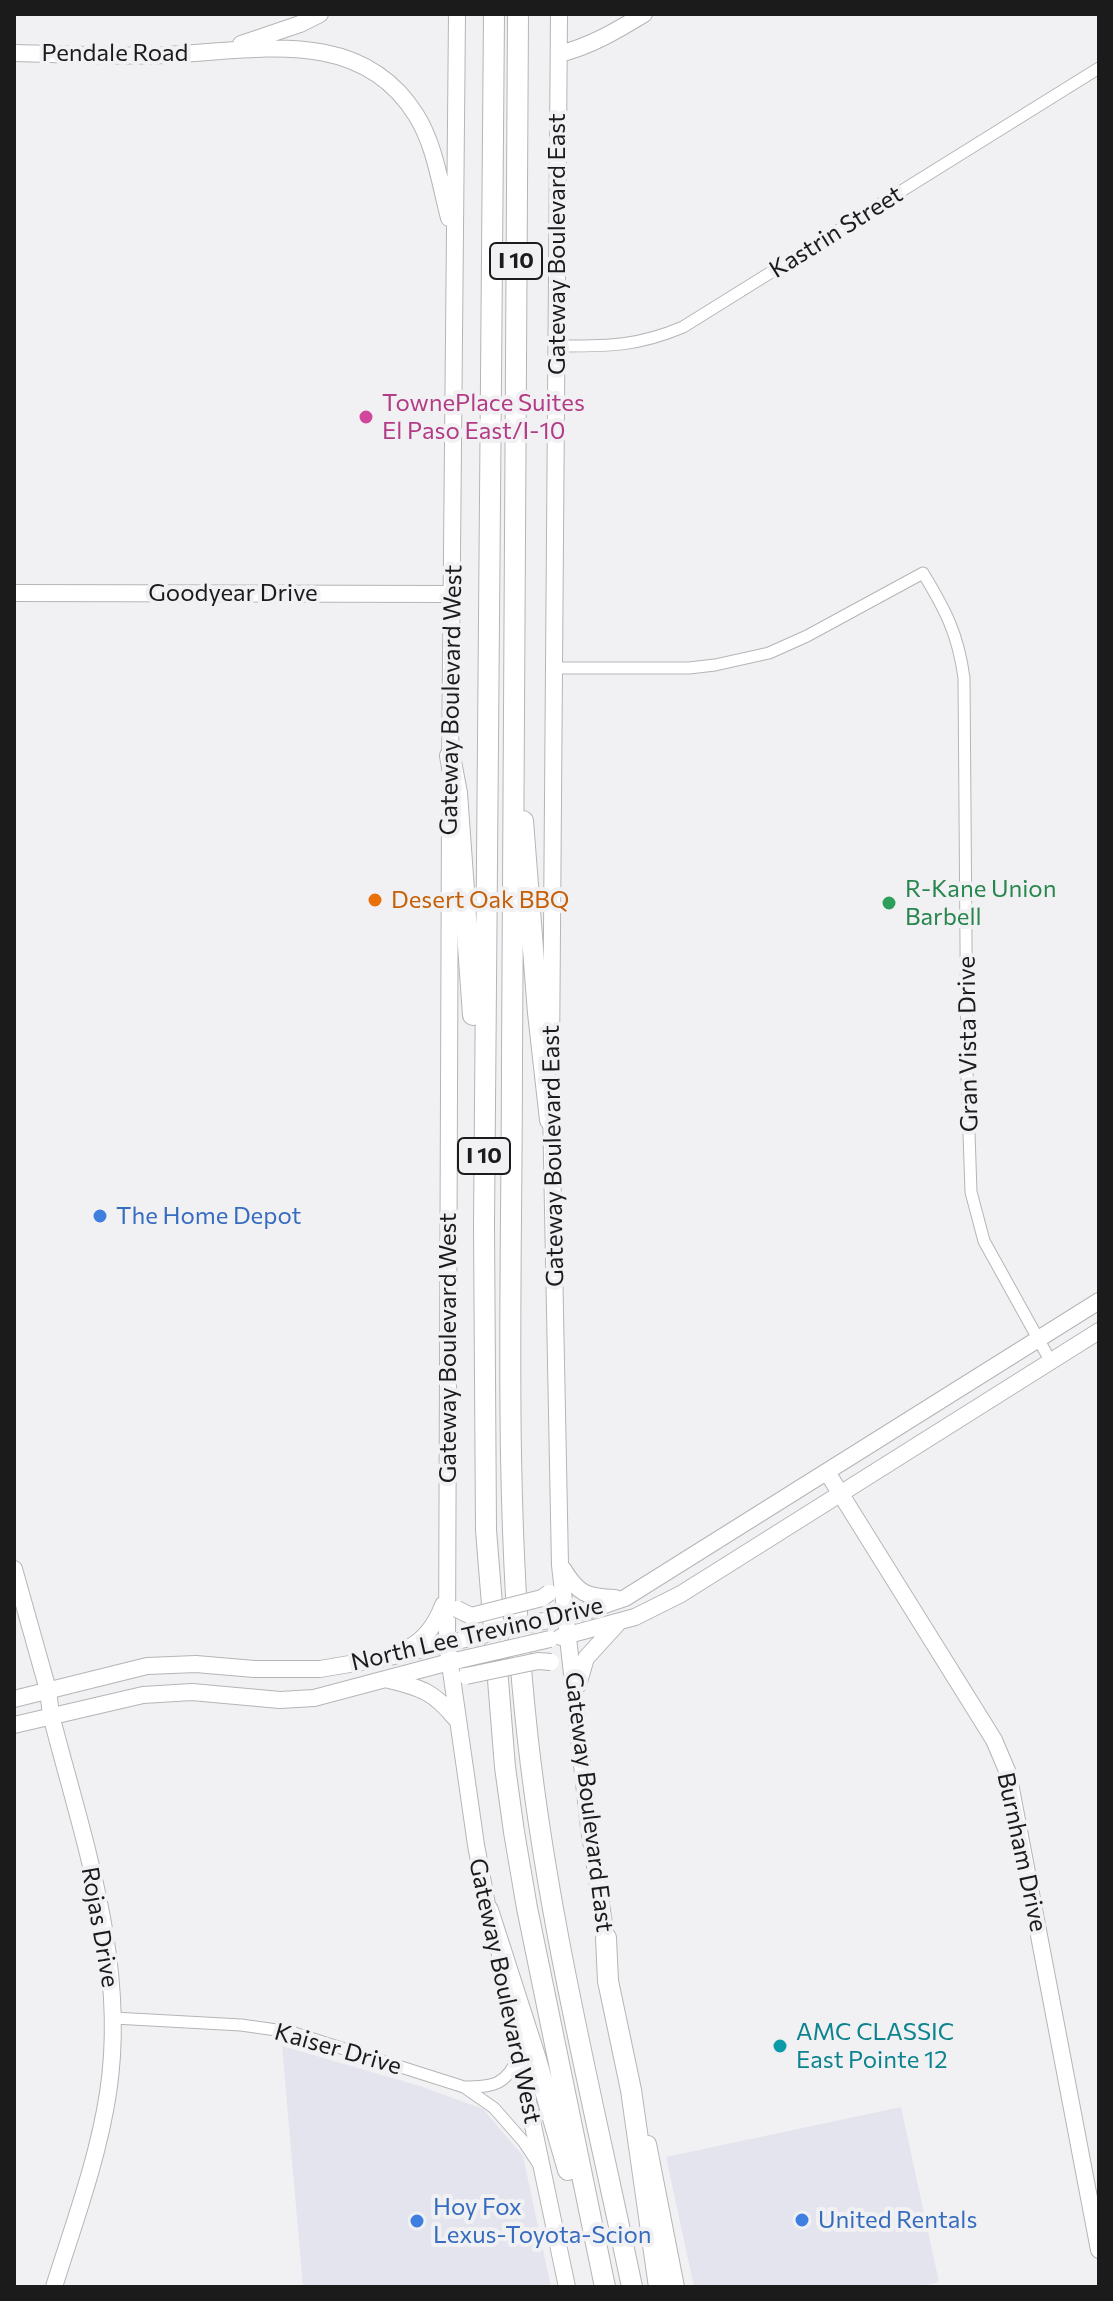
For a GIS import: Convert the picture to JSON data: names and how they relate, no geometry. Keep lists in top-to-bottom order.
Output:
{
  "streets": {
    "highway": ["I 10"],
    "main road": [
      "Pendale Road",
      "Gateway Boulevard East",
      "Goodyear Drive",
      "Gateway Boulevard West",
      "North Lee Trevino Drive",
      "Burnham Drive",
      "Rojas Drive"
    ],
    "street": ["Kastrin Street", "Gran Vista Drive", "Kaiser Drive"]
  },
  "crossings": [
    ["Pendale Road", "Gateway Boulevard West"],
    ["Kastrin Street", "Gateway Boulevard East"],
    ["Gateway Boulevard East", "Gran Vista Drive"],
    ["Gateway Boulevard East", "North Lee Trevino Drive"],
    ["Goodyear Drive", "Gateway Boulevard West"],
    ["Gateway Boulevard West", "North Lee Trevino Drive"],
    ["Gateway Boulevard West", "Kaiser Drive"],
    ["Gran Vista Drive", "North Lee Trevino Drive"],
    ["North Lee Trevino Drive", "Burnham Drive"],
    ["North Lee Trevino Drive", "Rojas Drive"],
    ["Rojas Drive", "Kaiser Drive"]
  ],
  "places": [
    "TownePlace Suites El Paso East/I-10",
    "Desert Oak BBQ",
    "R-Kane Union Barbell",
    "The Home Depot",
    "AMC CLASSIC East Pointe 12",
    "United Rentals",
    "Hoy Fox Lexus-Toyota-Scion"
  ]
}
